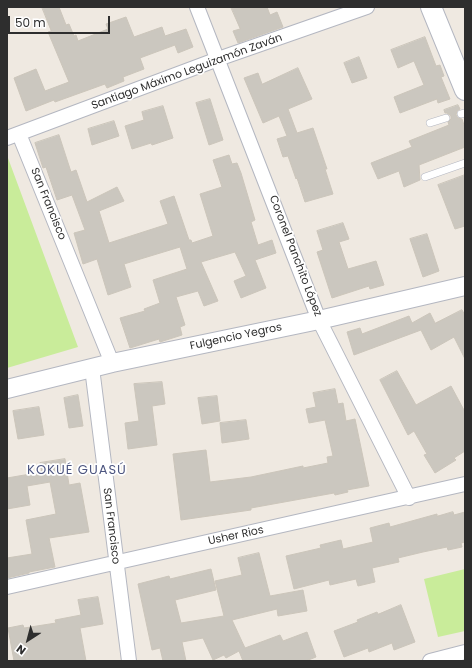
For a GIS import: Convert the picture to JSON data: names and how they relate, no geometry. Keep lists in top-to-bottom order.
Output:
{
  "streets": {
    "street": [
      "Santiago Máximo Leguizamón Zaván",
      "San Francisco",
      "Coronel Panchito López",
      "Fulgencio Yegros",
      "Usher Rios"
    ]
  },
  "crossings": [
    ["Santiago Máximo Leguizamón Zaván", "San Francisco"],
    ["Santiago Máximo Leguizamón Zaván", "Coronel Panchito López"],
    ["San Francisco", "Fulgencio Yegros"],
    ["San Francisco", "Usher Rios"],
    ["Coronel Panchito López", "Fulgencio Yegros"],
    ["Coronel Panchito López", "Usher Rios"]
  ],
  "districts": ["KOKUÉ GUASÚ"],
  "scale_bar": "50 m",
  "north": "bottom left"
}
